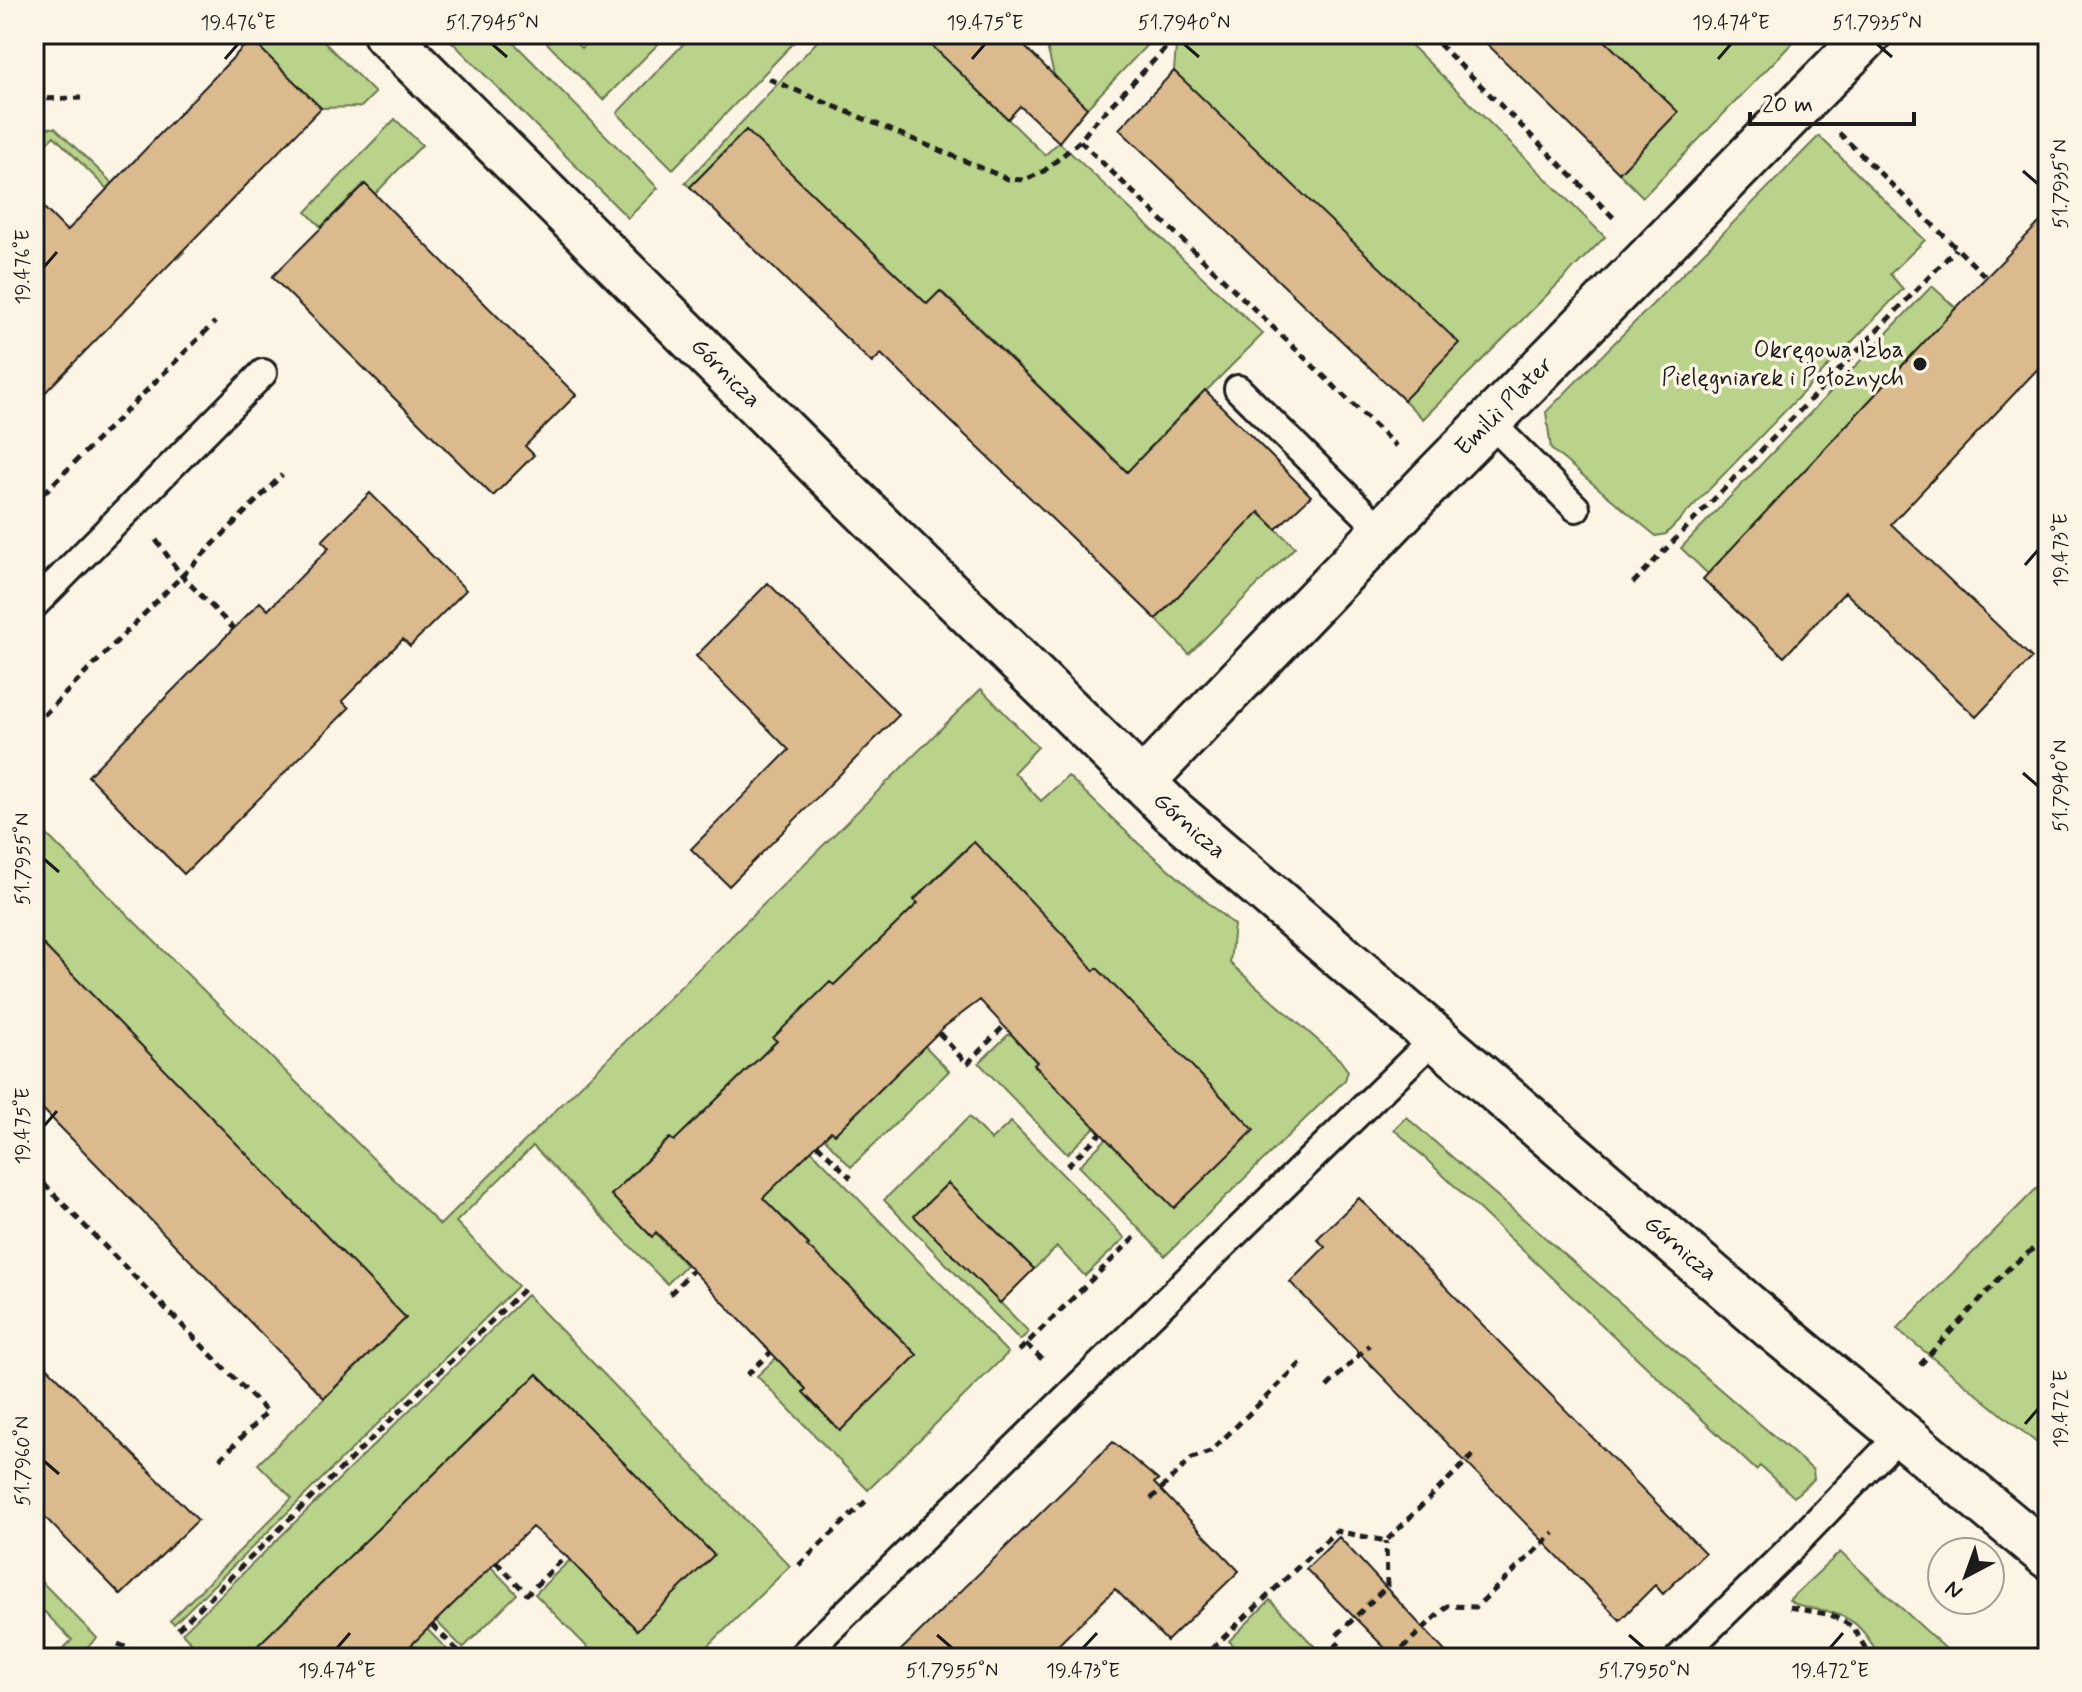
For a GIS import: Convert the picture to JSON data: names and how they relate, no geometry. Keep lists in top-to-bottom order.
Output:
{
  "streets": {
    "street": ["Górnicza", "Emilii Plater"]
  },
  "crossings": [
    ["Górnicza", "Emilii Plater"]
  ],
  "places": ["Okręgowa Izba Pielęgniarek i Położnych"],
  "scale_bar": "20 m",
  "north": "bottom left",
  "coordinates": [
    "19.476°E",
    "51.7945°N",
    "19.475°E",
    "51.7940°N",
    "19.474°E",
    "51.7935°N",
    "19.473°E",
    "51.7955°N",
    "19.472°E",
    "51.7960°N",
    "51.7950°N"
  ]
}
